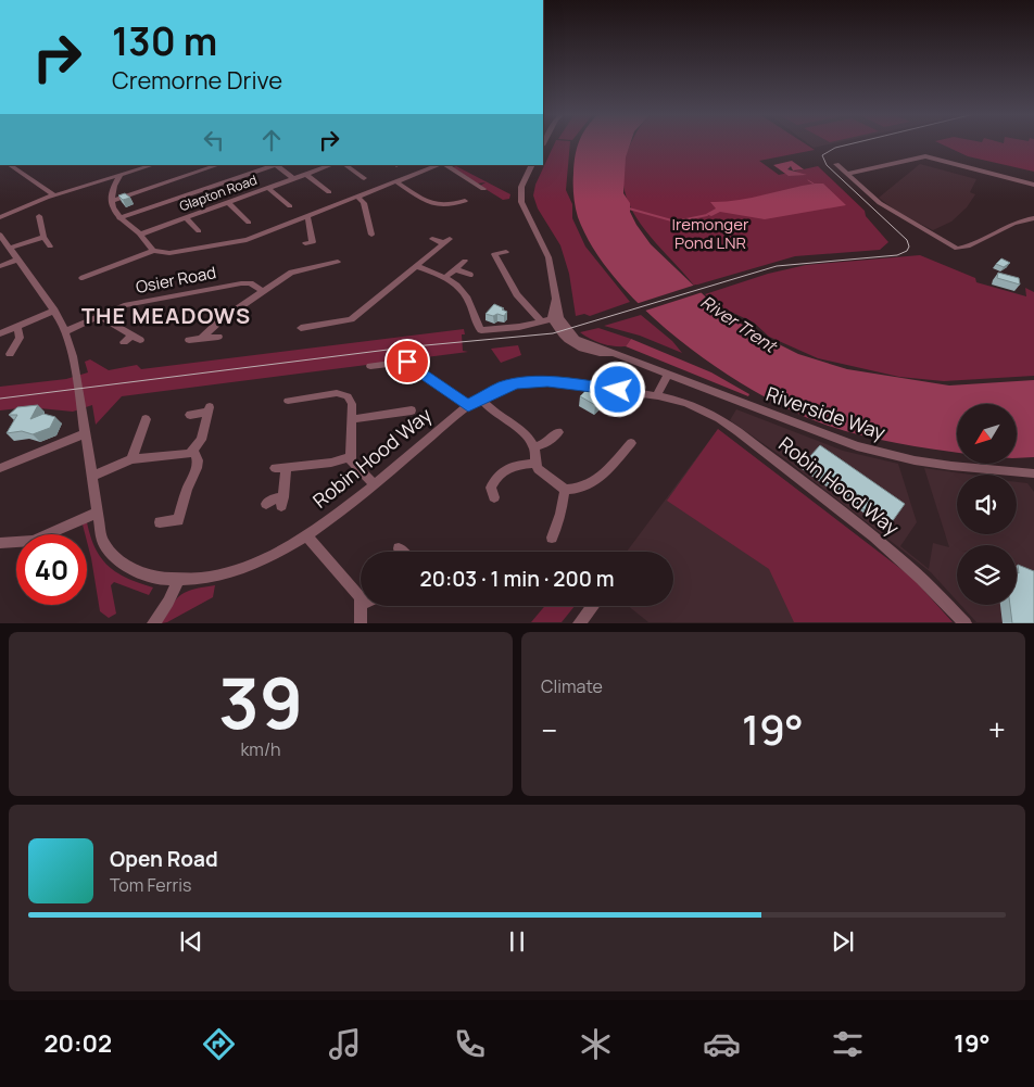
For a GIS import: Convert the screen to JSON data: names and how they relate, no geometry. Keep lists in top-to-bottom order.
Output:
{
  "streets": {
    "street": [
      "Glapton Road",
      "Osier Road",
      "Riverside Way",
      "Robin Hood Way"
    ]
  },
  "crossings": [
    ["Osier Road", "Robin Hood Way"]
  ],
  "districts": ["THE MEADOWS"],
  "water": ["River Trent"],
  "parks": ["Iremonger Pond LNR"],
  "north": "bottom left",
  "page": {
    "turn": ["130 m", "Cremorne Drive"],
    "limit": "40",
    "trip": "20:03 · 1 min · 200 m",
    "tile": [
      ["39", "km/h"],
      "Climate"
    ],
    "heat": ["−", "19°", "+"],
    "song": ["Open Road", "Tom Ferris"],
    "tabs": ["20:02", "19°"]
  }
}
